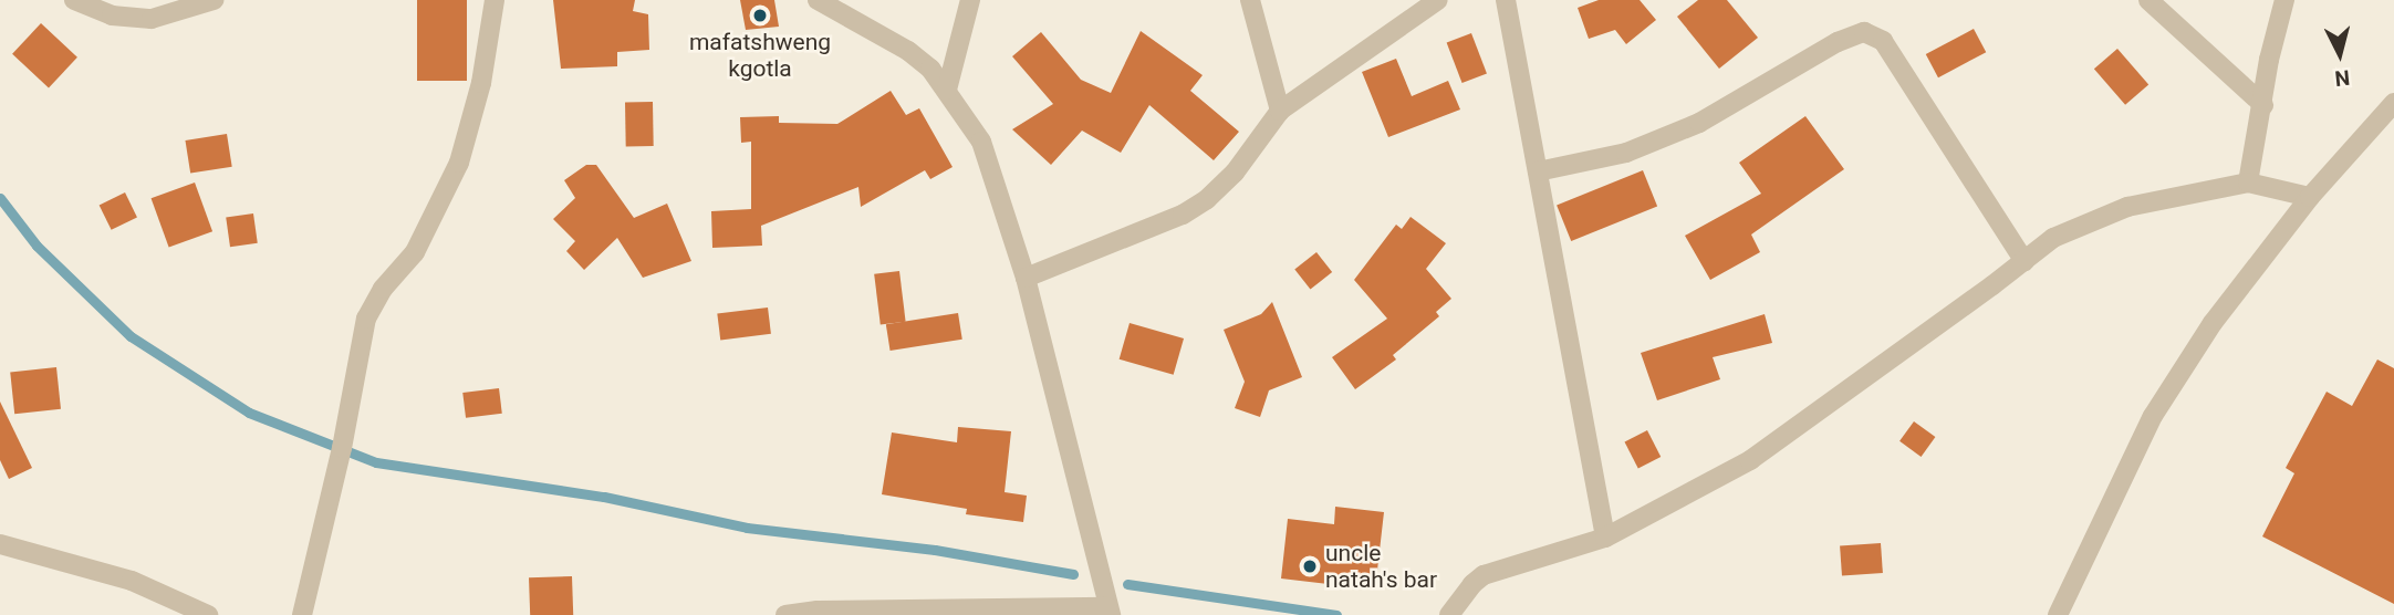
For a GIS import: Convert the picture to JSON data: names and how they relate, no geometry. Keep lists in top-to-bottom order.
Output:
{
  "places": ["mafatshweng kgotla", "uncle natah's bar"],
  "north": "bottom"
}
